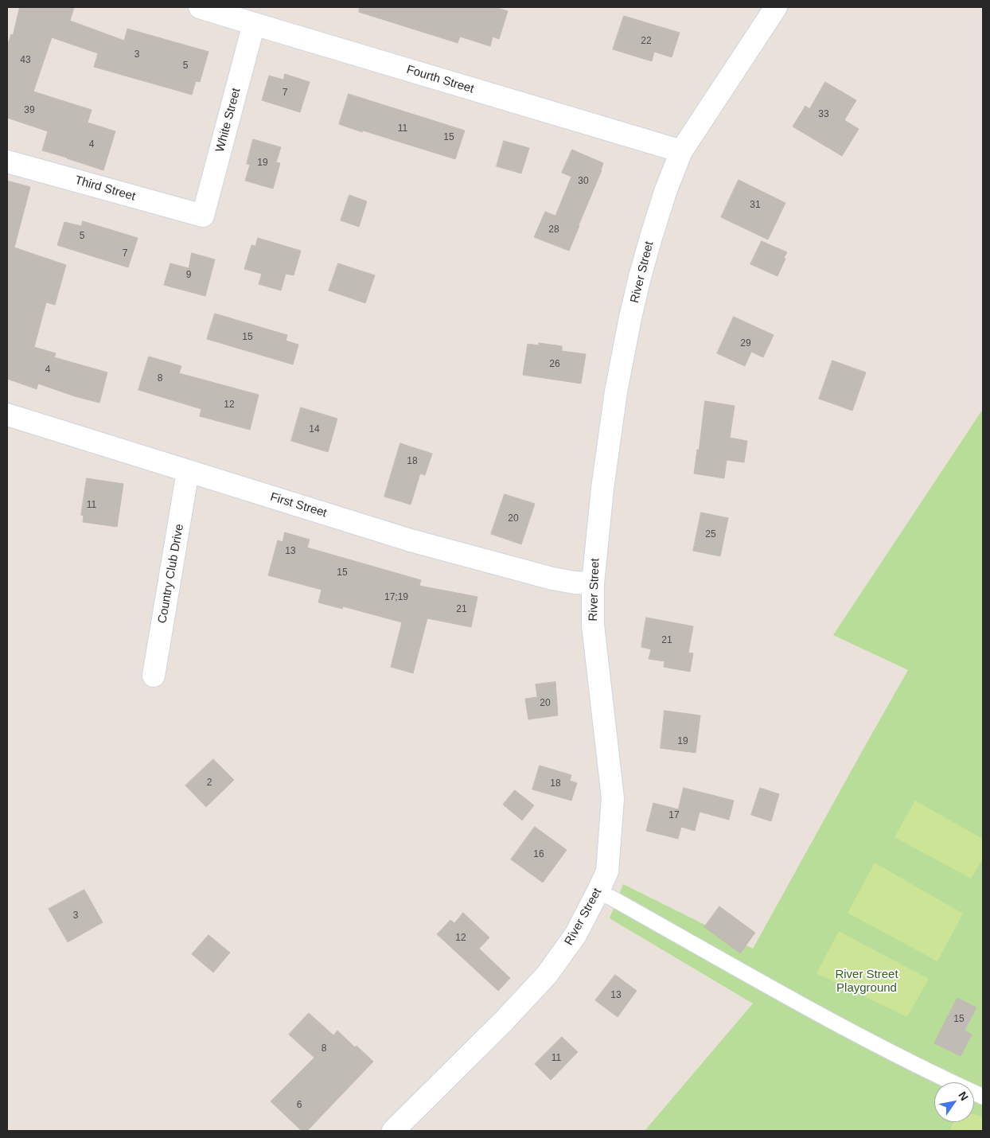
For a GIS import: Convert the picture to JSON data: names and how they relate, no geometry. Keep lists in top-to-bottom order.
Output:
{
  "streets": {
    "street": [
      "Fourth Street",
      "White Street",
      "Third Street",
      "River Street",
      "First Street",
      "Country Club Drive"
    ]
  },
  "crossings": [
    ["Fourth Street", "White Street"],
    ["Fourth Street", "River Street"],
    ["White Street", "Third Street"],
    ["River Street", "First Street"],
    ["First Street", "Country Club Drive"]
  ],
  "parks": ["River Street Playground"],
  "house_numbers": [
    "22",
    "3",
    "43",
    "5",
    "7",
    "39",
    "33",
    "11",
    "15",
    "4",
    "19",
    "30",
    "31",
    "28",
    "5",
    "7",
    "9",
    "15",
    "29",
    "26",
    "4",
    "8",
    "12",
    "14",
    "18",
    "11",
    "20",
    "25",
    "13",
    "15",
    "17;19",
    "21",
    "21",
    "20",
    "19",
    "2",
    "18",
    "17",
    "16",
    "3",
    "12",
    "13",
    "15",
    "8",
    "11",
    "6"
  ],
  "north": "top right"
}
